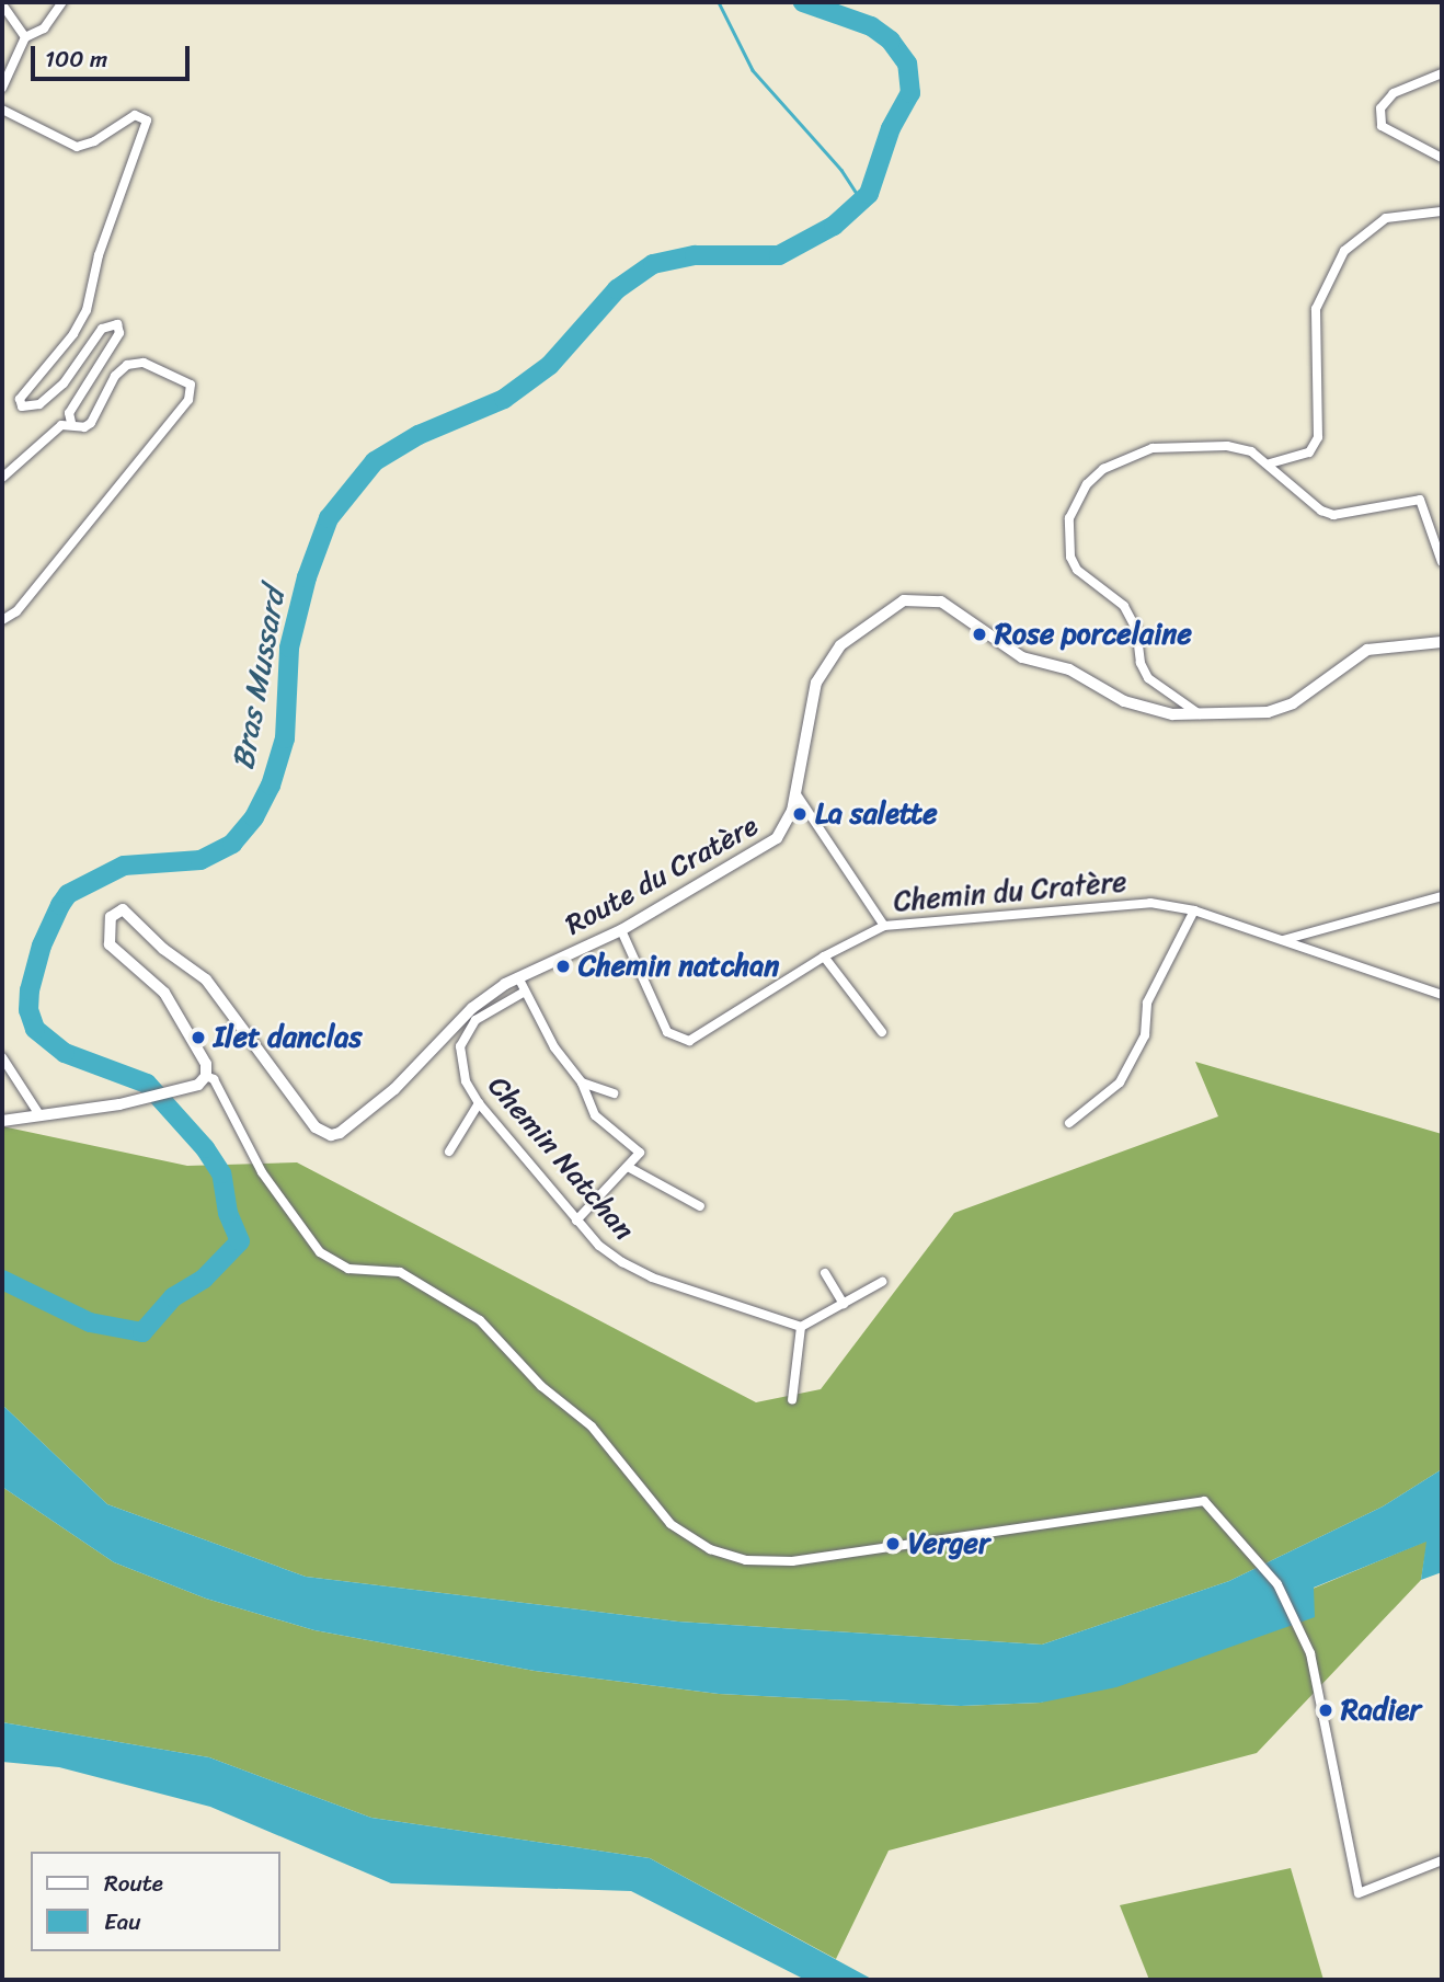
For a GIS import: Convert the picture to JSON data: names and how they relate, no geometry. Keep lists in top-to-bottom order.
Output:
{
  "streets": {
    "street": ["Route du Cratère", "Chemin du Cratère", "Chemin Natchan"]
  },
  "crossings": [
    ["Route du Cratère", "Chemin du Cratère"]
  ],
  "water": ["Bras Mussard"],
  "places": [
    "Rose porcelaine",
    "La salette",
    "Chemin natchan",
    "Ilet danclas",
    "Verger",
    "Radier"
  ],
  "legend": ["Route", "Eau"],
  "scale_bar": "100 m"
}
